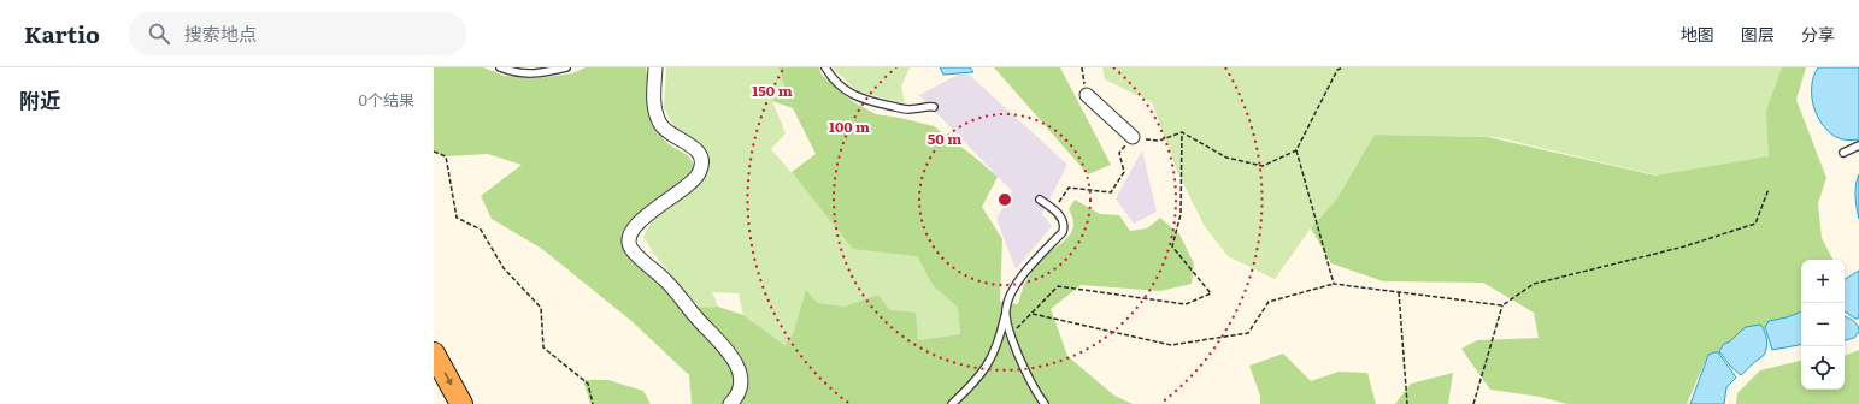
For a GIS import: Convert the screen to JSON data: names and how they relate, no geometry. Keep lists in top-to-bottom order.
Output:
{
  "page": {
    "header": "Kartio",
    "search": "搜索地点",
    "nav": ["地图", "图层", "分享"],
    "heading": ["附近", "0个结果"],
    "map_buttons": ["+", "−"]
  },
  "rings": ["150 m", "100 m", "50 m"]
}
